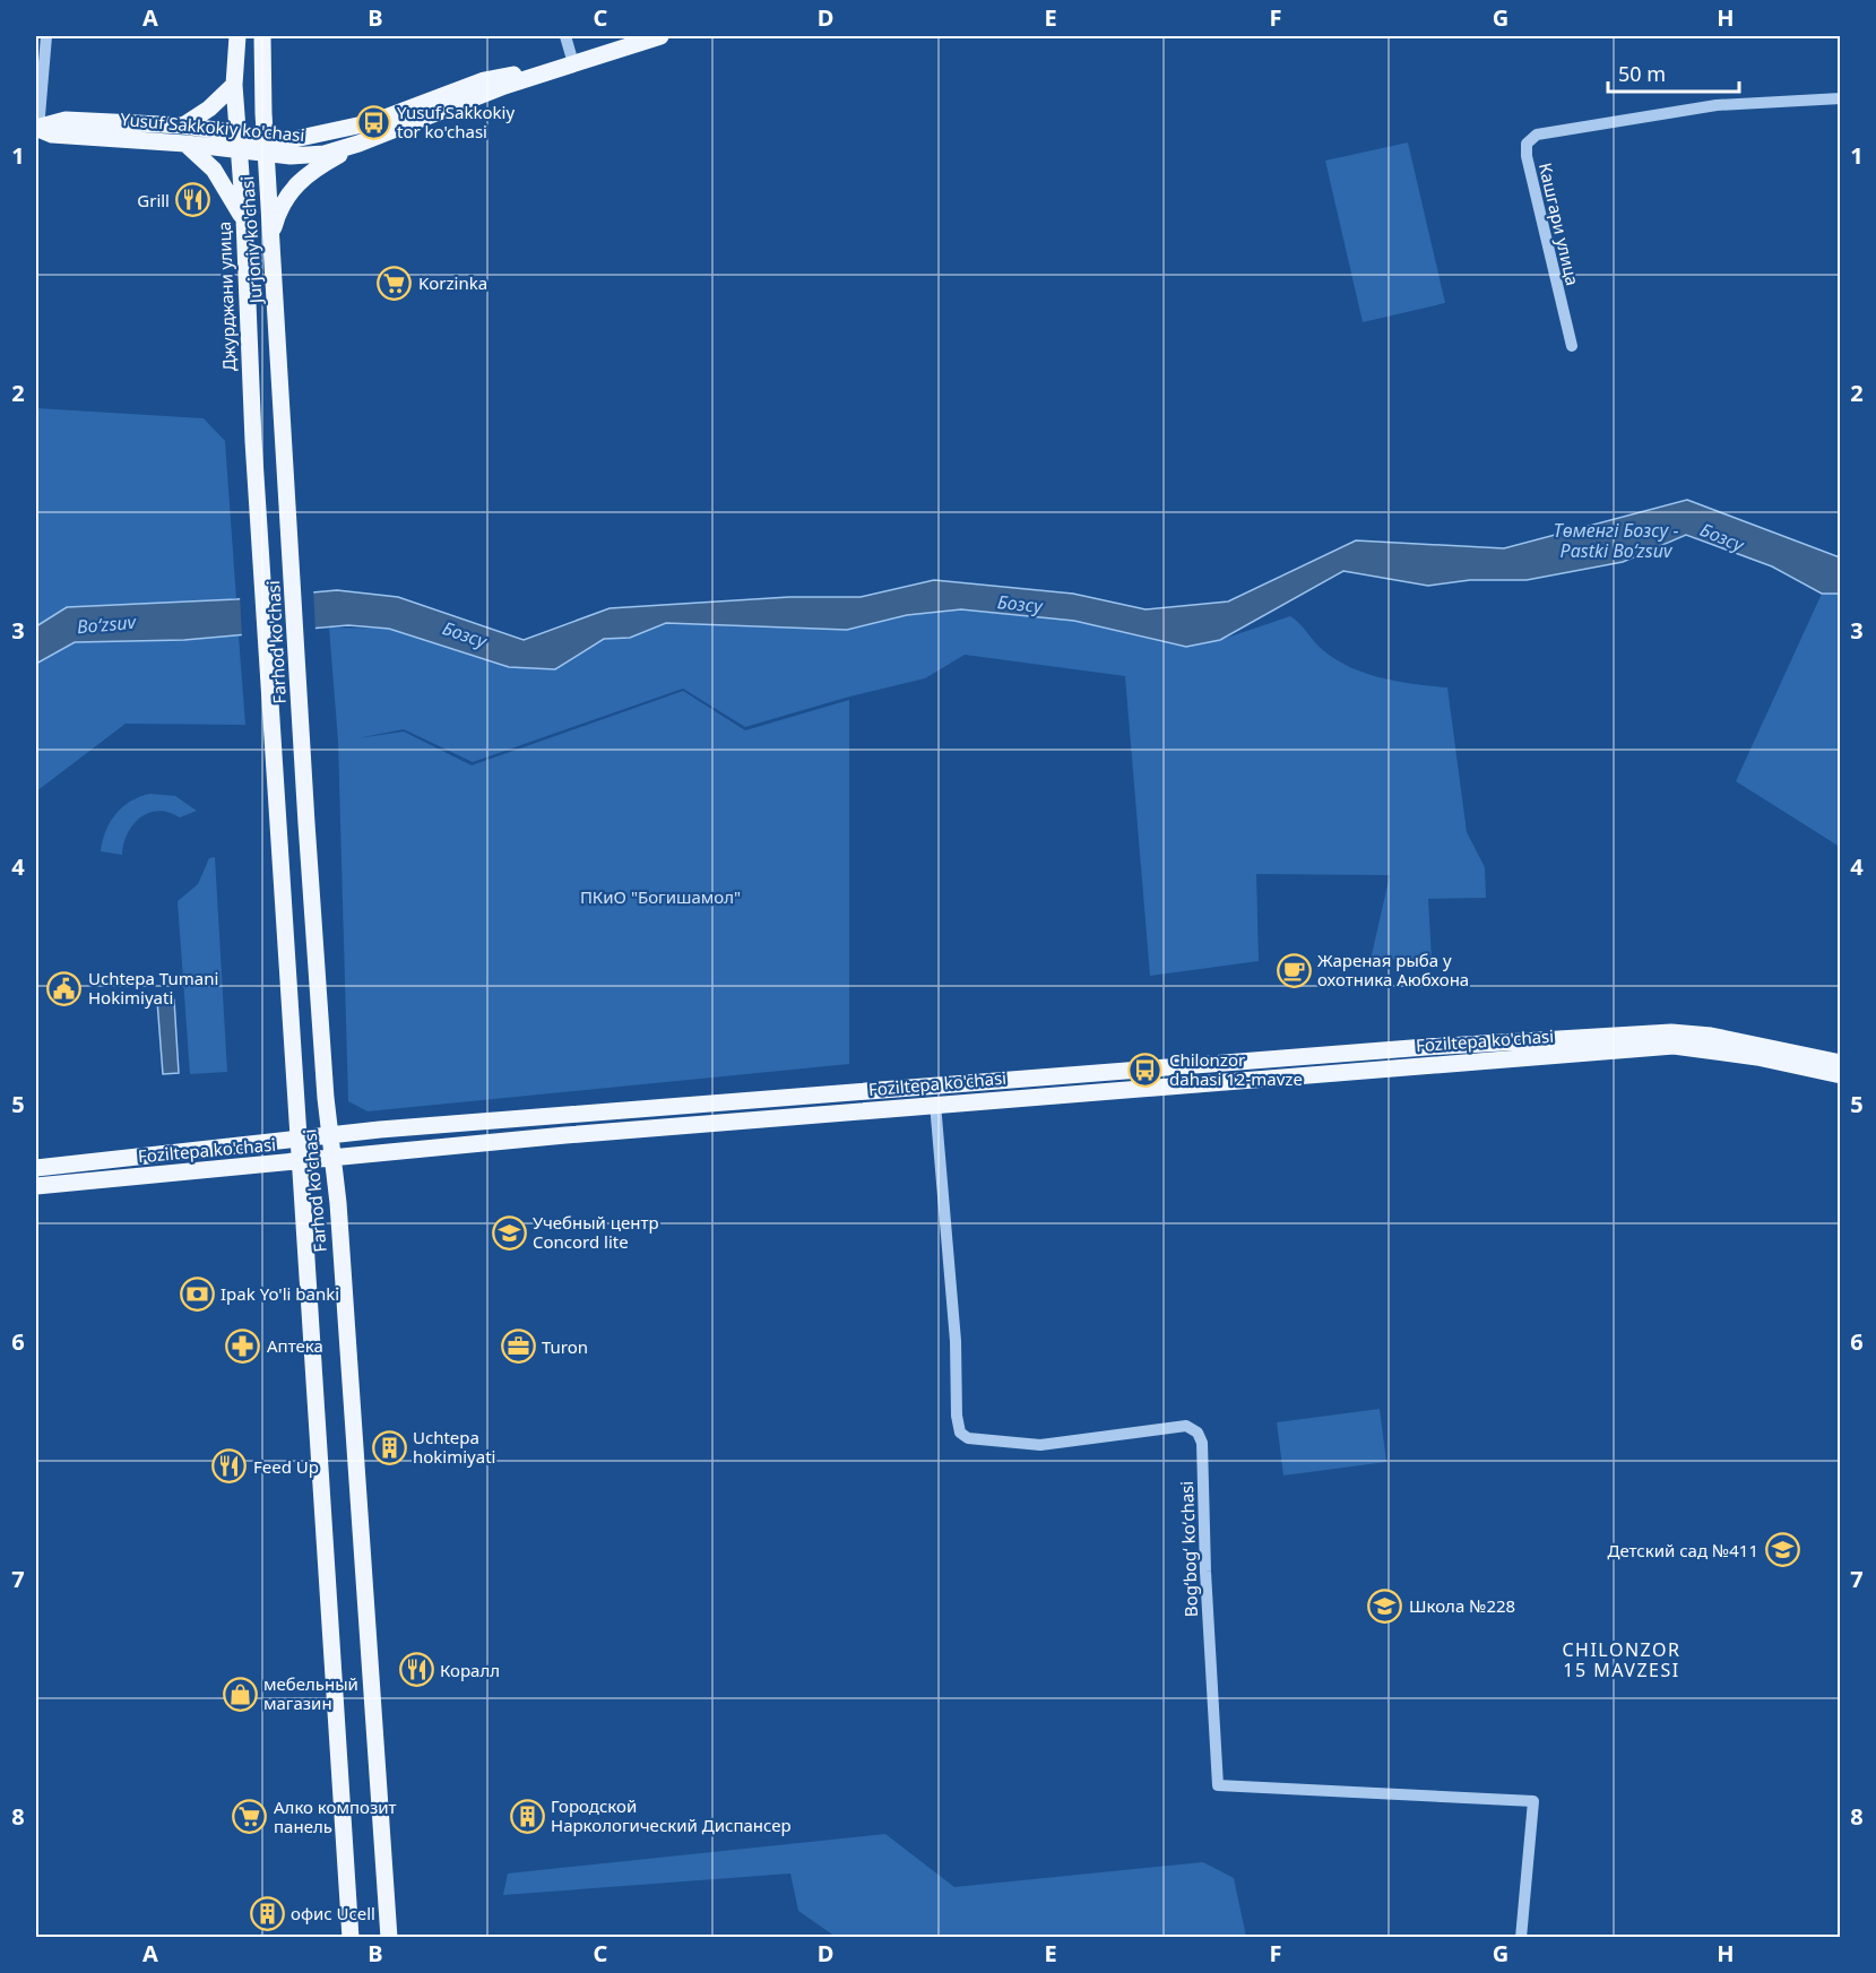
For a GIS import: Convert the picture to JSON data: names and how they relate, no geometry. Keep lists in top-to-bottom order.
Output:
{
  "streets": {
    "main road": [
      "Yusuf Sakkokiy ko'chasi",
      "Jurjoniy ko'chasi",
      "Джурджани улица",
      "Farhod ko'chasi",
      "Foziltepa ko'chasi"
    ],
    "street": ["Кашгари улица", "Bogʻbogʻ koʻchasi"]
  },
  "crossings": [
    ["Yusuf Sakkokiy ko'chasi", "Jurjoniy ko'chasi"],
    ["Yusuf Sakkokiy ko'chasi", "Джурджани улица"],
    ["Jurjoniy ko'chasi", "Farhod ko'chasi"],
    ["Джурджани улица", "Farhod ko'chasi"],
    ["Farhod ko'chasi", "Foziltepa ko'chasi"],
    ["Foziltepa ko'chasi", "Bogʻbogʻ koʻchasi"]
  ],
  "districts": ["CHILONZOR 15 MAVZESI"],
  "water": ["Төменгі Бозсу - Pastki Boʻzsuv", "Бозсу", "Boʻzsuv"],
  "parks": ["ПКиО \"Богишамол\""],
  "places": {
    "bus stop": ["Yusuf Sakkokiy tor ko'chasi", "Chilonzor dahasi 12-mavze"],
    "restaurant": ["Grill", "Feed Up", "Коралл"],
    "supermarket": ["Korzinka", "Алко композит панель"],
    "cafe": ["Жареная рыба у охотника Аюбхона"],
    "public building": ["Uchtepa Tumani Hokimiyati"],
    "school or university": ["Учебный центр Concord lite", "Детский сад №411", "Школа №228"],
    "bank": ["Ipak Yo'li banki"],
    "pharmacy": ["Аптека"],
    "office": ["Turon"],
    "building": ["Uchtepa hokimiyati", "Городской Наркологический Диспансер", "офис Ucell"],
    "shop": ["мебельный магазин"]
  },
  "scale_bar": "50 m",
  "grid": {
    "columns": [
      "A",
      "B",
      "C",
      "D",
      "E",
      "F",
      "G",
      "H"
    ],
    "rows": [
      "1",
      "2",
      "3",
      "4",
      "5",
      "6",
      "7",
      "8"
    ]
  }
}
